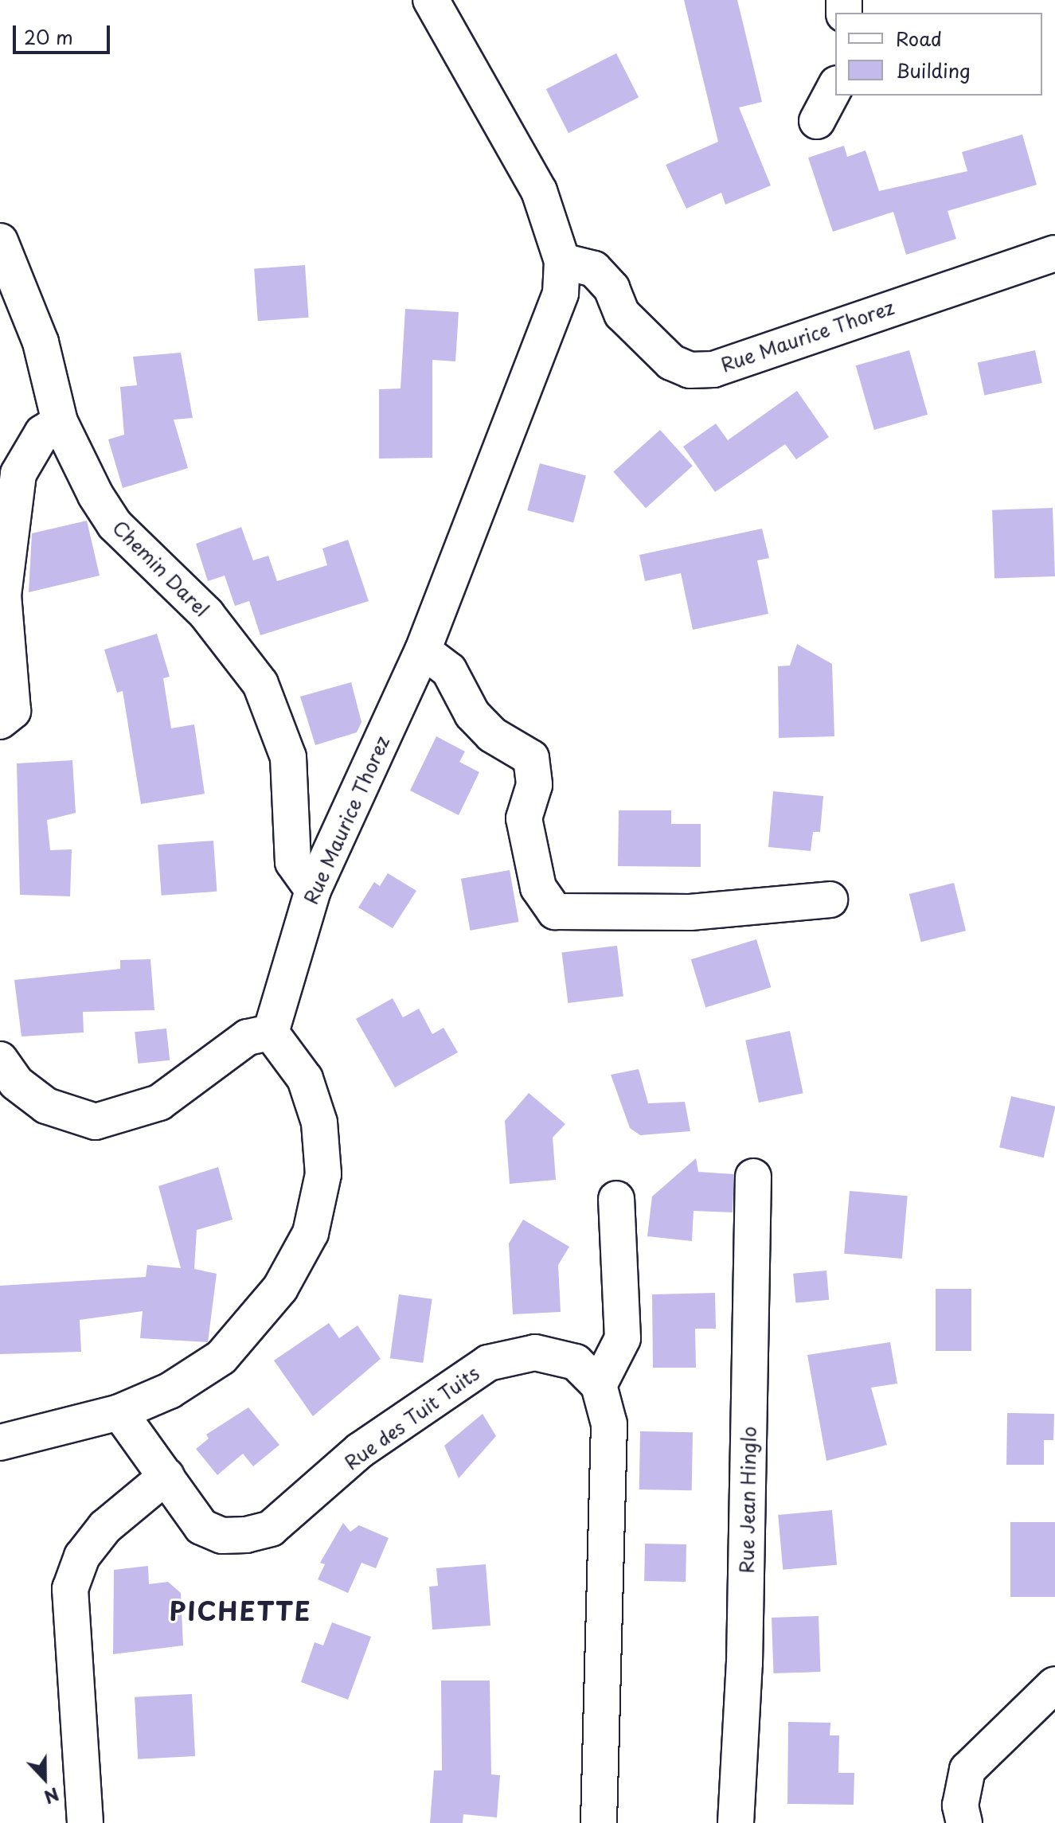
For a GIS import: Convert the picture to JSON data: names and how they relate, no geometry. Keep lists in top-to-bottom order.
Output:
{
  "streets": {
    "street": [
      "Rue Maurice Thorez",
      "Chemin Darel",
      "Rue des Tuit Tuits",
      "Rue Jean Hinglo"
    ]
  },
  "crossings": [
    ["Rue Maurice Thorez", "Chemin Darel"]
  ],
  "districts": ["PICHETTE"],
  "legend": ["Road", "Building"],
  "scale_bar": "20 m",
  "north": "bottom"
}
